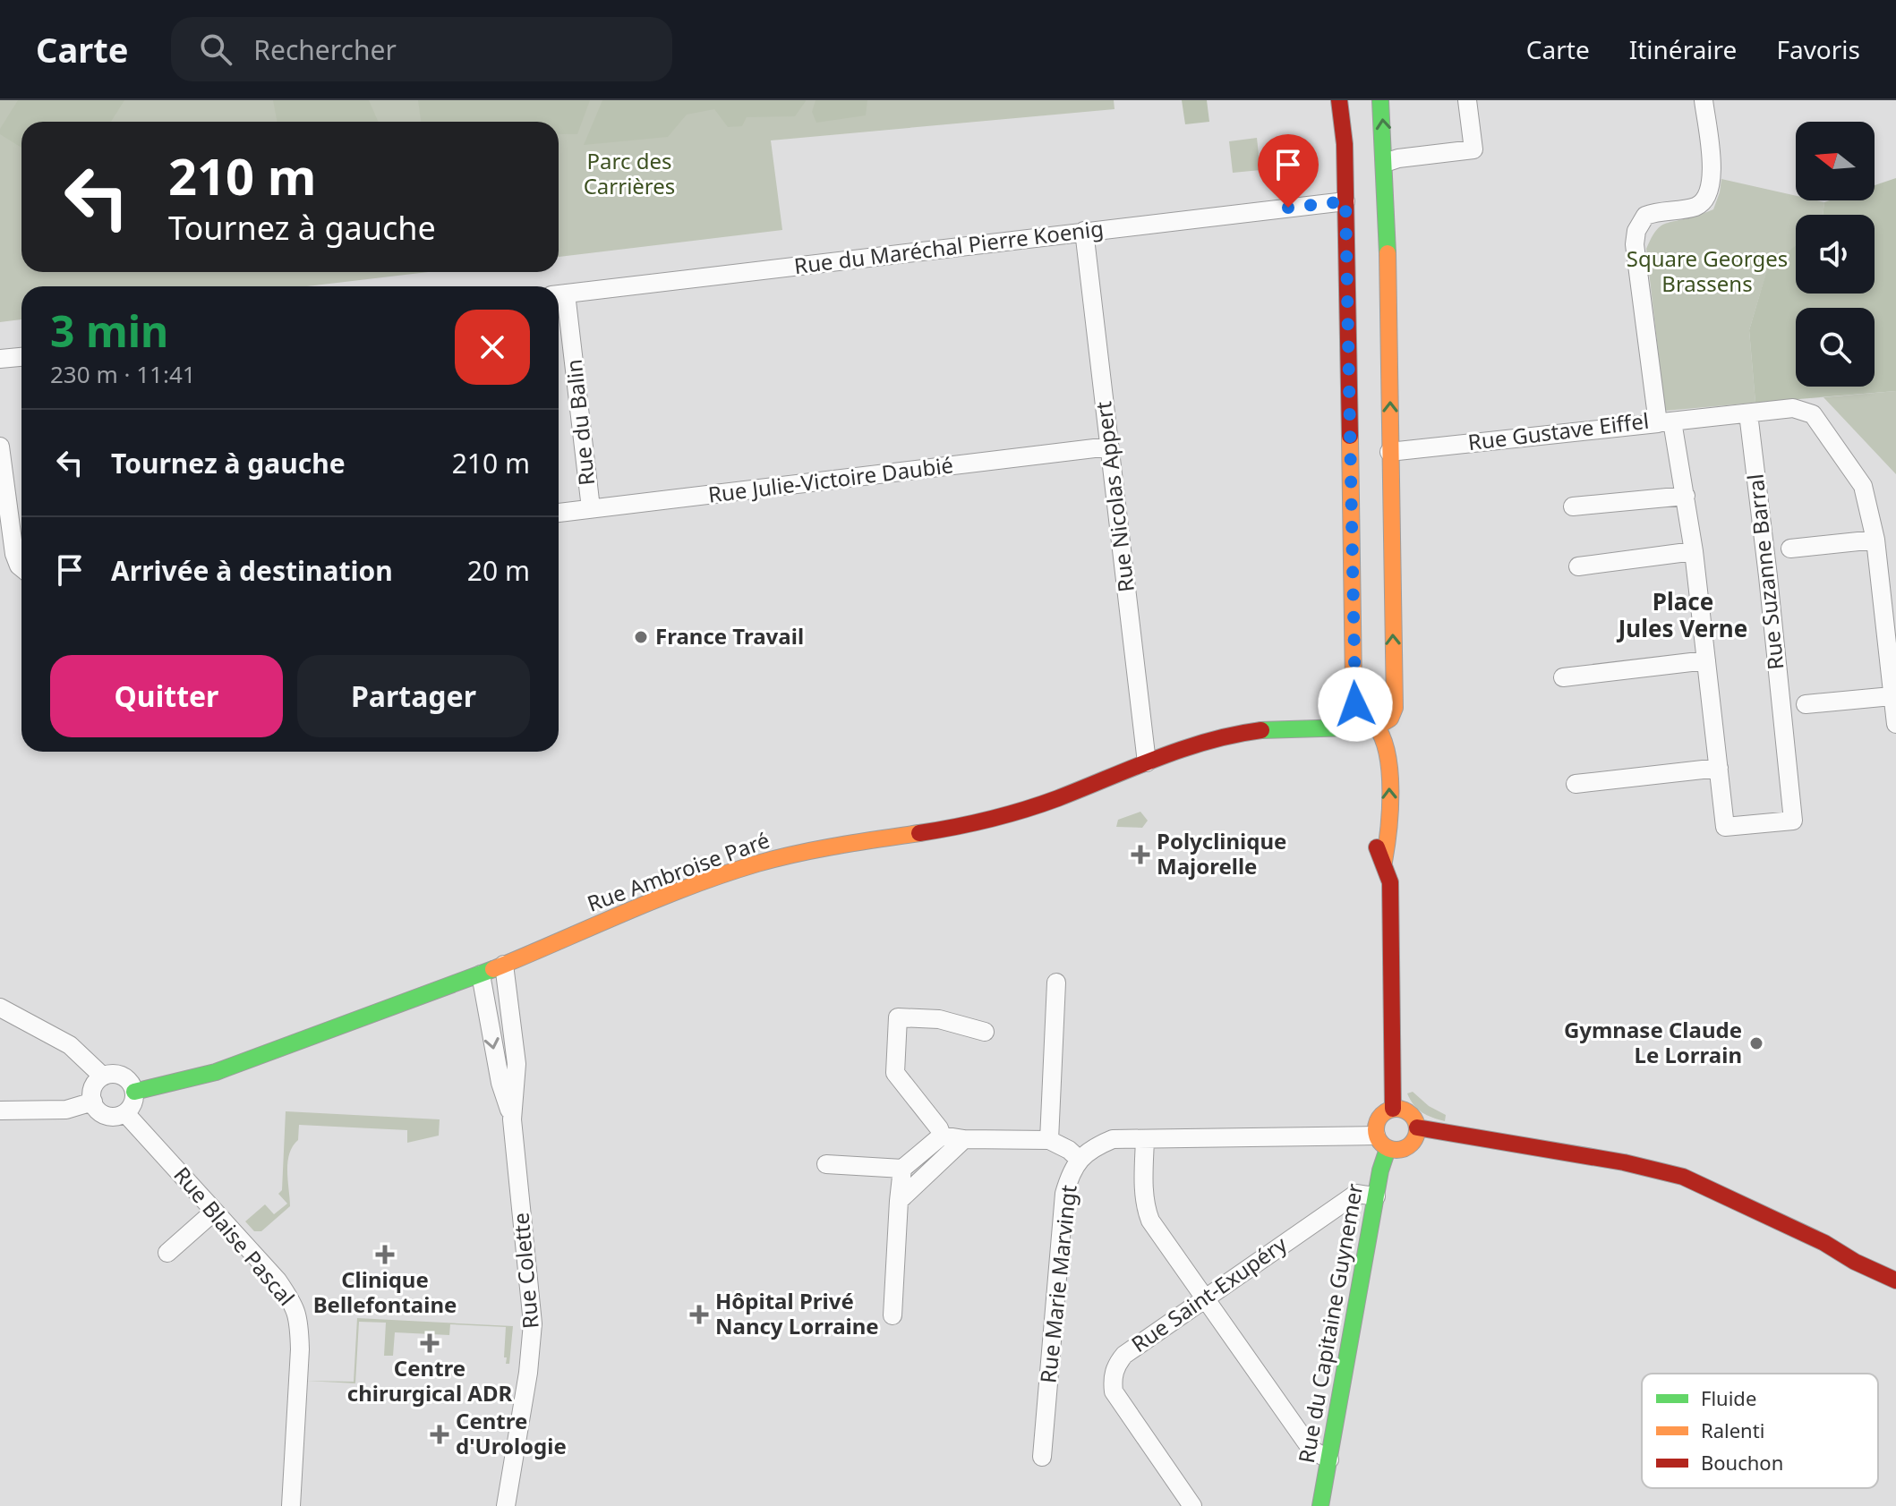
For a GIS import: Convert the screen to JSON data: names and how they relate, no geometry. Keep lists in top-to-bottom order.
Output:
{
  "streets": {
    "street": [
      "Rue du Maréchal Pierre Koenig",
      "Rue du Balin",
      "Rue Gustave Eiffel",
      "Rue Julie-Victoire Daubié",
      "Rue Nicolas Appert",
      "Rue Suzanne Barral",
      "Rue Ambroise Paré",
      "Rue Blaise Pascal",
      "Rue Colette",
      "Rue Marie Marvingt",
      "Rue Saint-Exupéry",
      "Rue du Capitaine Guynemer"
    ]
  },
  "crossings": [
    ["Rue du Maréchal Pierre Koenig", "Rue du Balin"],
    ["Rue du Maréchal Pierre Koenig", "Rue Nicolas Appert"],
    ["Rue du Balin", "Rue Julie-Victoire Daubié"],
    ["Rue Julie-Victoire Daubié", "Rue Nicolas Appert"],
    ["Rue Nicolas Appert", "Rue Ambroise Paré"],
    ["Rue Ambroise Paré", "Rue Blaise Pascal"],
    ["Rue Ambroise Paré", "Rue Colette"],
    ["Rue Marie Marvingt", "Rue du Capitaine Guynemer"],
    ["Rue Saint-Exupéry", "Rue du Capitaine Guynemer"]
  ],
  "districts": ["Place Jules Verne"],
  "parks": ["Parc des Carrières", "Square Georges Brassens"],
  "places": {
    "other": ["France Travail", "Gymnase Claude Le Lorrain"],
    "health": [
      "Polyclinique Majorelle",
      "Clinique Bellefontaine",
      "Hôpital Privé Nancy Lorraine",
      "Centre chirurgical ADR",
      "Centre d'Urologie"
    ]
  },
  "legend": ["Fluide", "Ralenti", "Bouchon"],
  "north": "left",
  "page": {
    "header": "Carte",
    "search": "Rechercher",
    "nav": ["Carte", "Itinéraire", "Favoris"],
    "turn": ["210 m", "Tournez à gauche"],
    "heading": ["3 min", "230 m · 11:41"],
    "list": [
      {
        "name": "Tournez à gauche",
        "value": "210 m"
      },
      {
        "name": "Arrivée à destination",
        "value": "20 m"
      }
    ],
    "buttons": ["Quitter", "Partager"]
  }
}
